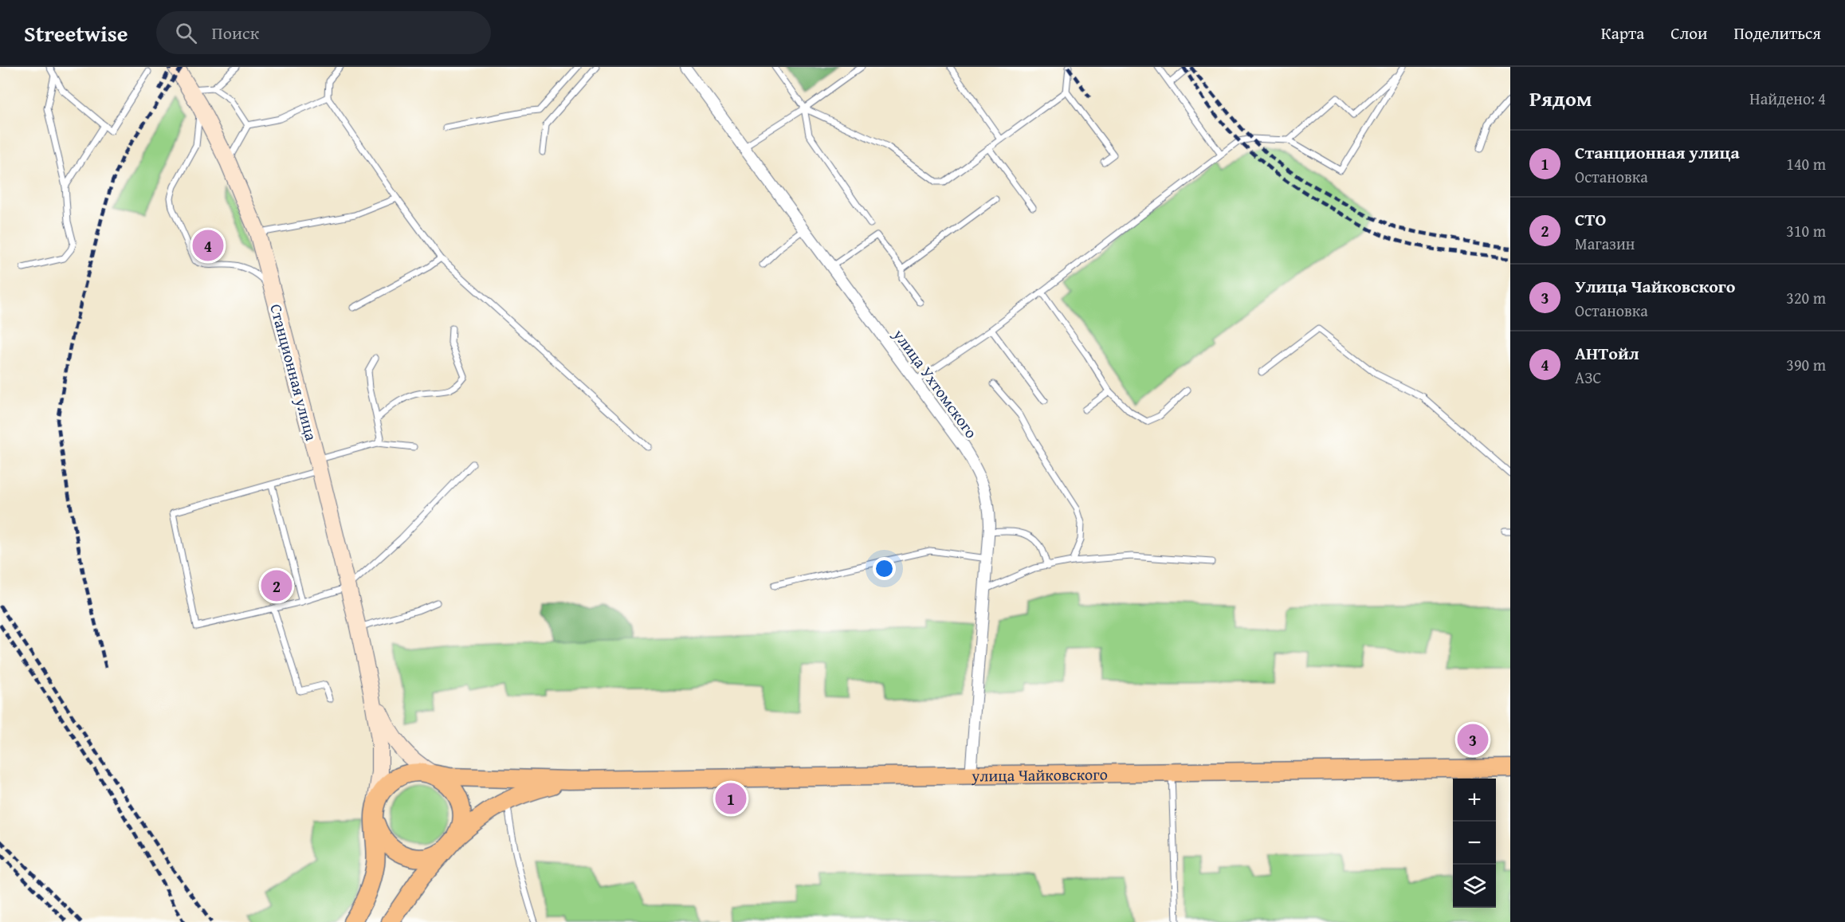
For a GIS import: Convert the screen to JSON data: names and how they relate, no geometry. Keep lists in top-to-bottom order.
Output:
{
  "streets": {
    "main road": ["Станционная улица", "улица Чайковского"],
    "street": ["улица Ухтомского"]
  },
  "crossings": [
    ["Станционная улица", "улица Чайковского"],
    ["улица Ухтомского", "улица Чайковского"]
  ],
  "page": {
    "header": "Streetwise",
    "search": "Поиск",
    "nav": ["Карта", "Слои", "Поделиться"],
    "heading": ["Рядом", "Найдено: 4"],
    "list": [
      {
        "mark": "1",
        "name": "Станционная улица",
        "note": "Остановка",
        "value": "140 m"
      },
      {
        "mark": "2",
        "name": "СТО",
        "note": "Магазин",
        "value": "310 m"
      },
      {
        "mark": "3",
        "name": "Улица Чайковского",
        "note": "Остановка",
        "value": "320 m"
      },
      {
        "mark": "4",
        "name": "АНТойл",
        "note": "АЗС",
        "value": "390 m"
      }
    ],
    "pins": [
      "4",
      "2",
      "3",
      "1"
    ],
    "map_buttons": ["+", "−"]
  }
}
